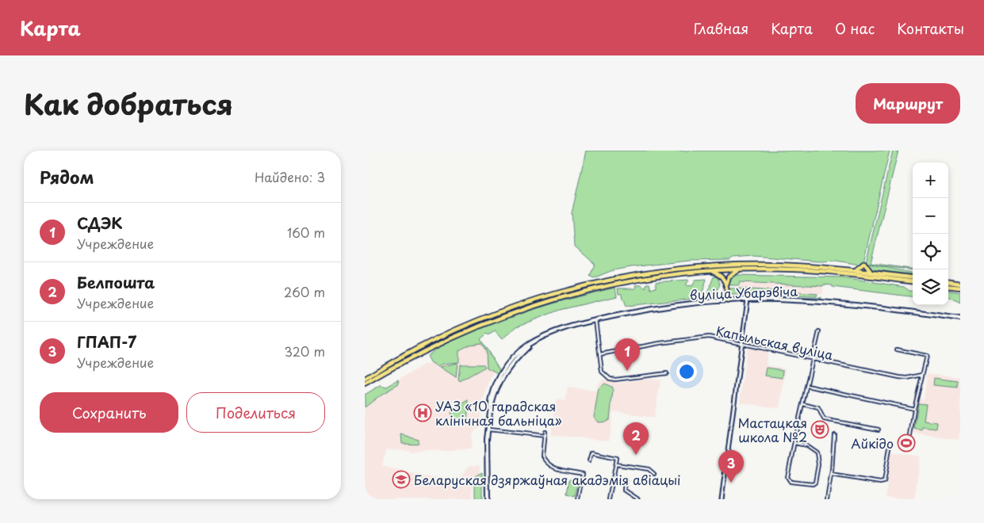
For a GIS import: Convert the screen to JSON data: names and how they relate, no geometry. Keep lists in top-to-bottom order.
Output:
{
  "streets": {
    "main road": ["вуліца Убарэвіча"],
    "street": ["Капыльская вуліца"]
  },
  "places": {
    "hospital": ["УАЗ «10 гарадская клінічная бальніца»"],
    "theatre": ["Мастацкая школа №2"],
    "sports": ["Айкідо"],
    "school or university": ["Беларуская дзяржаўная акадэмія авіацыі"]
  },
  "page": {
    "header": "Карта",
    "nav": [
      "Главная",
      "Карта",
      "О нас",
      "Контакты"
    ],
    "title": "Как добраться",
    "buttons": [
      "Маршрут",
      ["Сохранить", "Поделиться"]
    ],
    "heading": ["Рядом", "Найдено: 3"],
    "map_buttons": ["+", "−"],
    "list": [
      {
        "mark": "1",
        "name": "СДЭК",
        "note": "Учреждение",
        "value": "160 m"
      },
      {
        "mark": "2",
        "name": "Белпошта",
        "note": "Учреждение",
        "value": "260 m"
      },
      {
        "mark": "3",
        "name": "ГПАП-7",
        "note": "Учреждение",
        "value": "320 m"
      }
    ],
    "pins": ["1", "2", "3"]
  }
}
